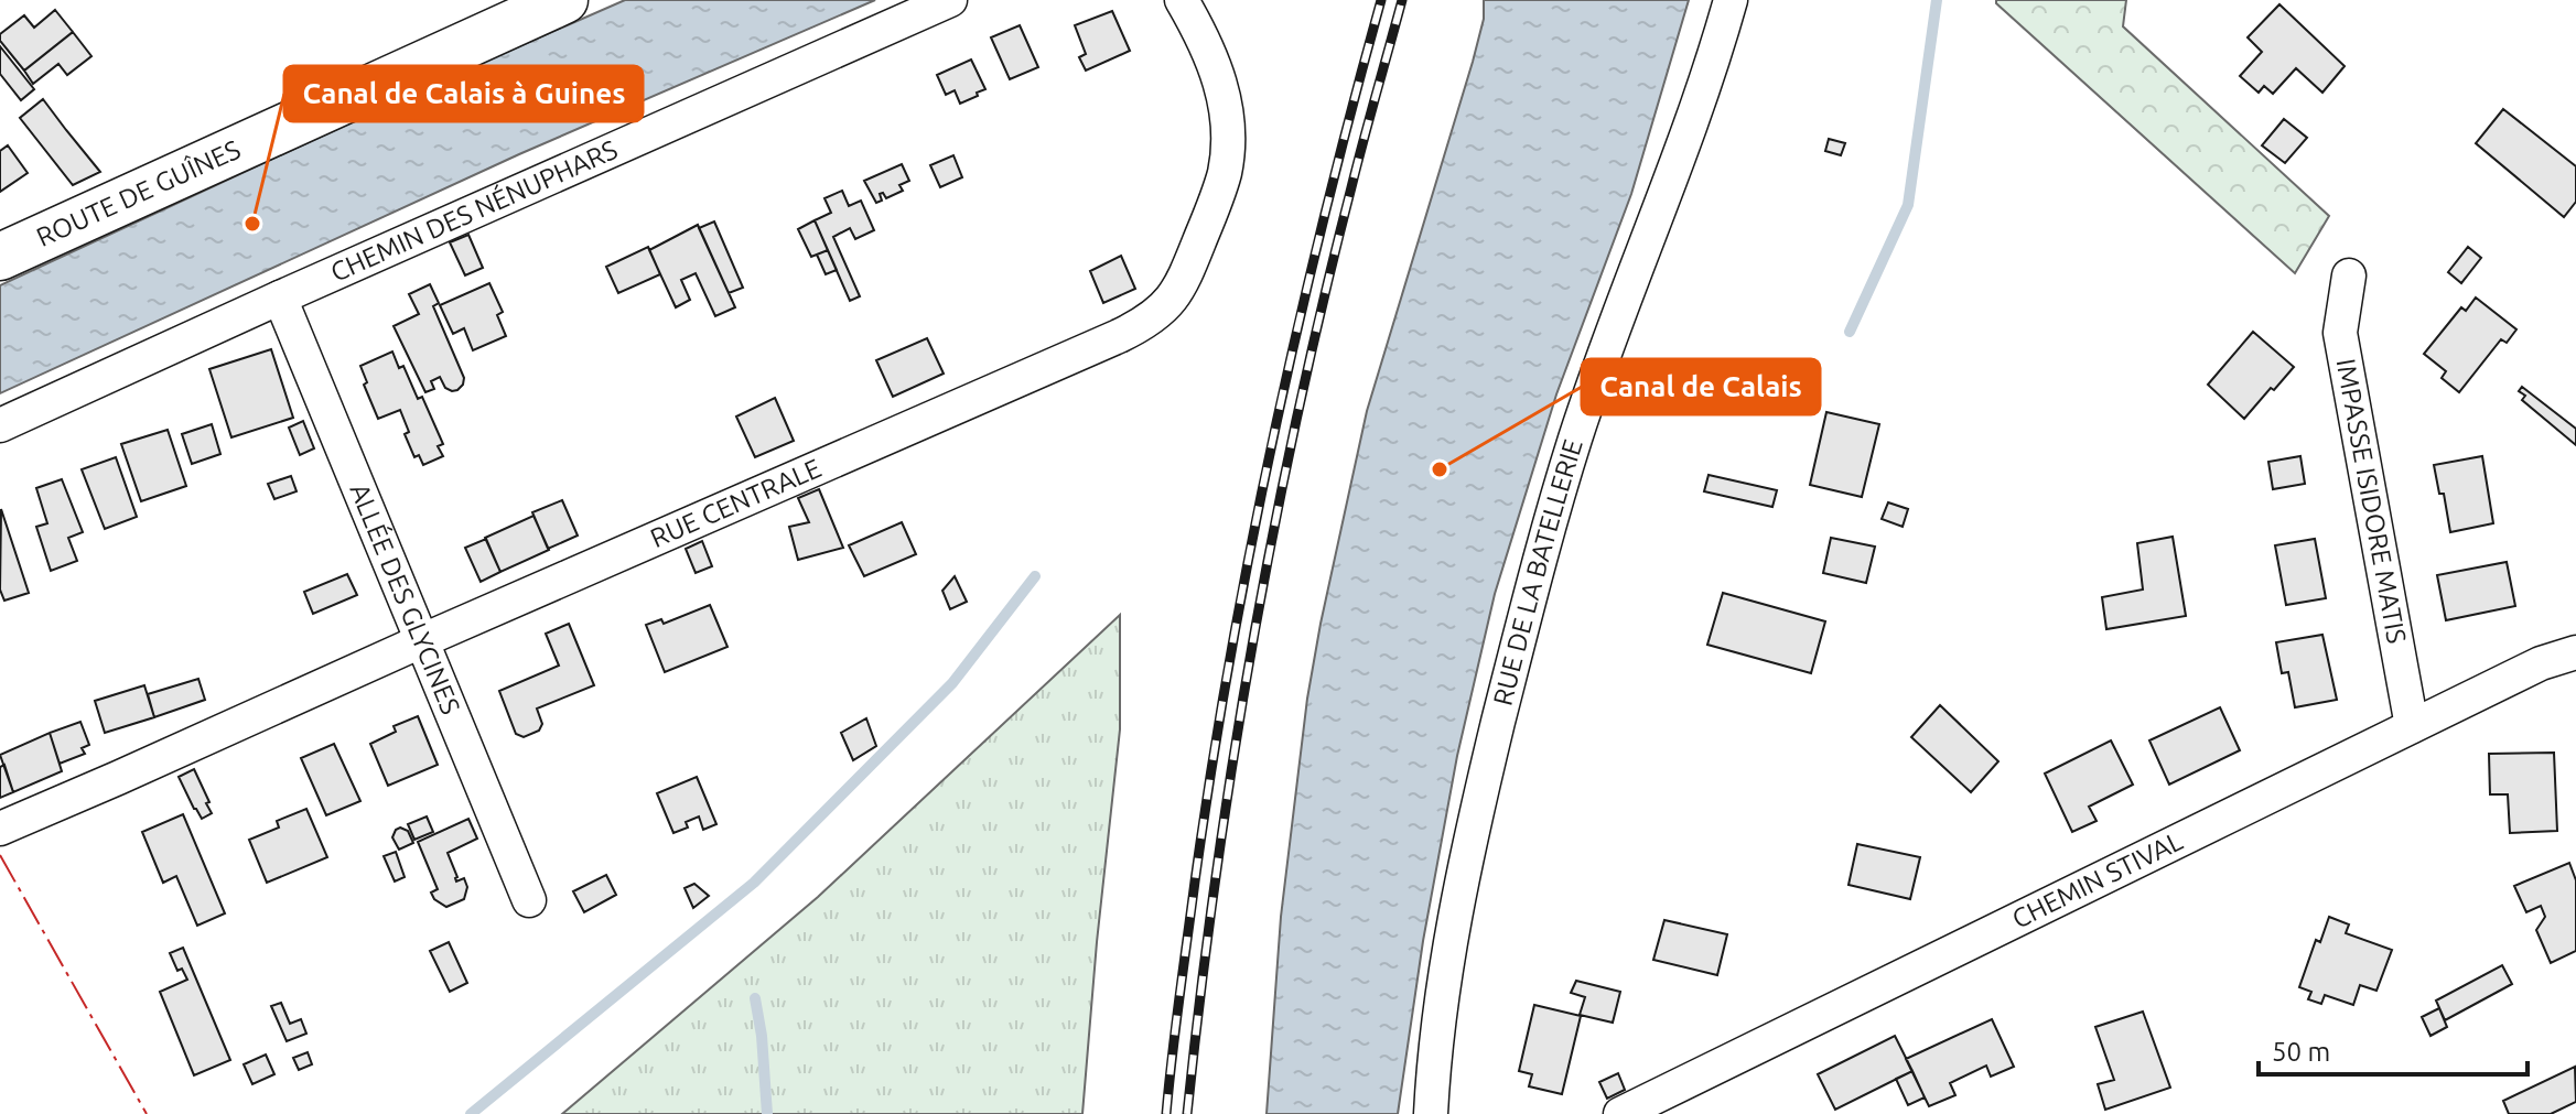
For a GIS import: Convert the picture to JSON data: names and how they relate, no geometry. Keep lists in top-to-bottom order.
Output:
{
  "streets": {
    "main road": ["ROUTE DE GUÎNES"],
    "street": [
      "CHEMIN DES NÉNUPHARS",
      "IMPASSE ISIDORE MATIS",
      "RUE CENTRALE",
      "RUE DE LA BATELLERIE",
      "ALLÉE DES GLYCINES",
      "CHEMIN STIVAL"
    ]
  },
  "crossings": [
    ["CHEMIN DES NÉNUPHARS", "ALLÉE DES GLYCINES"],
    ["IMPASSE ISIDORE MATIS", "CHEMIN STIVAL"],
    ["RUE CENTRALE", "ALLÉE DES GLYCINES"]
  ],
  "places": ["Canal de Calais à Guines", "Canal de Calais"],
  "scale_bar": "50 m"
}
